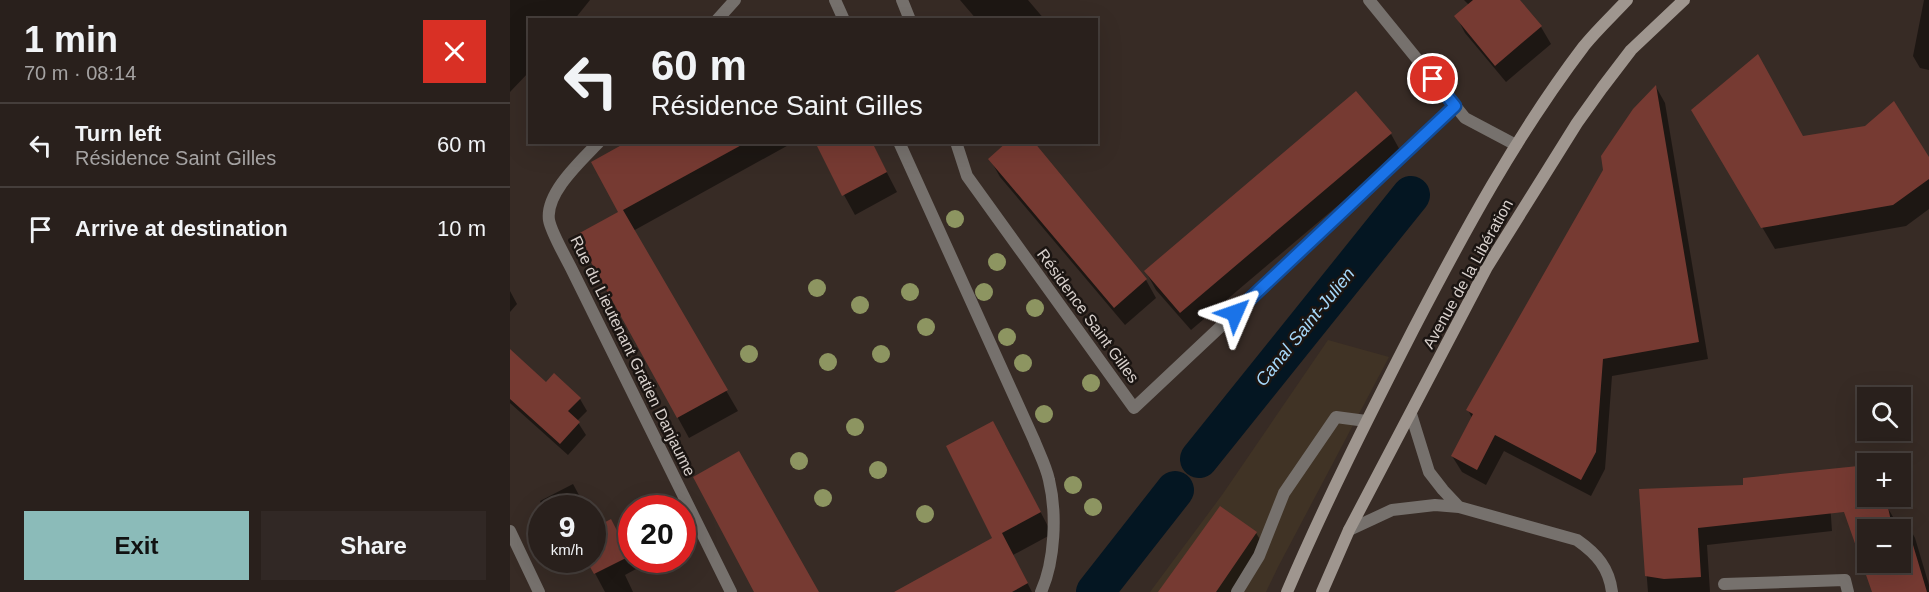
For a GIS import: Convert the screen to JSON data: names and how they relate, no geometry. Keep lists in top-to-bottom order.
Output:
{
  "streets": {
    "main road": ["Avenue de la Libération"],
    "street": ["Résidence Saint Gilles", "Rue du Lieutenant Gratien Danjaume"]
  },
  "water": ["Canal Saint-Julien"],
  "page": {
    "heading": ["1 min", "70 m · 08:14"],
    "turn": ["60 m", "Résidence Saint Gilles"],
    "list": [
      {
        "name": "Turn left",
        "note": "Résidence Saint Gilles",
        "value": "60 m"
      },
      {
        "name": "Arrive at destination",
        "value": "10 m"
      }
    ],
    "map_buttons": ["+", "−"],
    "speed": "9 km/h",
    "limit": "20",
    "buttons": ["Exit", "Share"]
  }
}
